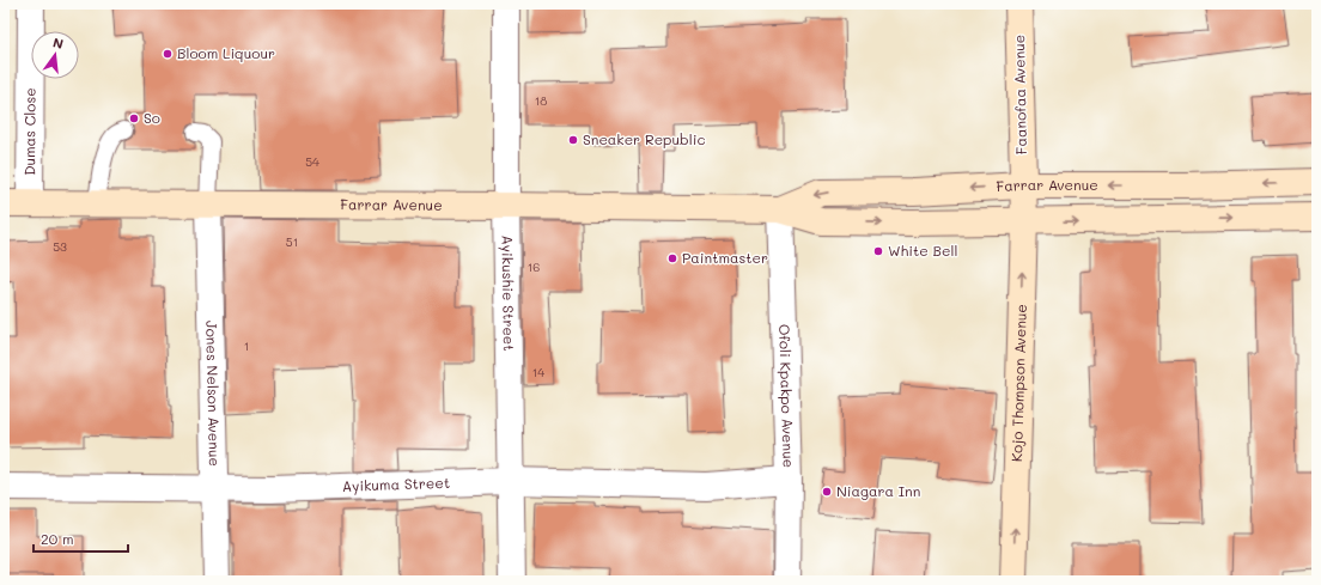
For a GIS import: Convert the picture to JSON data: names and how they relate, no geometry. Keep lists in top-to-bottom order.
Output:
{
  "streets": {
    "main road": ["Faanofaa Avenue", "Farrar Avenue", "Kojo Thompson Avenue"],
    "street": [
      "Dumas Close",
      "Ayikushie Street",
      "Jones Nelson Avenue",
      "Ofoli Kpakpo Avenue",
      "Ayikuma Street"
    ]
  },
  "crossings": [
    ["Faanofaa Avenue", "Farrar Avenue"],
    ["Faanofaa Avenue", "Kojo Thompson Avenue"],
    ["Dumas Close", "Farrar Avenue"],
    ["Farrar Avenue", "Ayikushie Street"],
    ["Farrar Avenue", "Kojo Thompson Avenue"],
    ["Farrar Avenue", "Jones Nelson Avenue"],
    ["Farrar Avenue", "Ofoli Kpakpo Avenue"],
    ["Ayikushie Street", "Ayikuma Street"],
    ["Jones Nelson Avenue", "Ayikuma Street"],
    ["Ofoli Kpakpo Avenue", "Ayikuma Street"]
  ],
  "one_way": ["Kojo Thompson Avenue"],
  "places": [
    "Bloom Liquour",
    "So",
    "Sneaker Republic",
    "White Bell",
    "Paintmaster",
    "Niagara Inn"
  ],
  "house_numbers": [
    "18",
    "54",
    "51",
    "53",
    "16",
    "1",
    "14"
  ],
  "scale_bar": "20 m",
  "north": "top"
}
